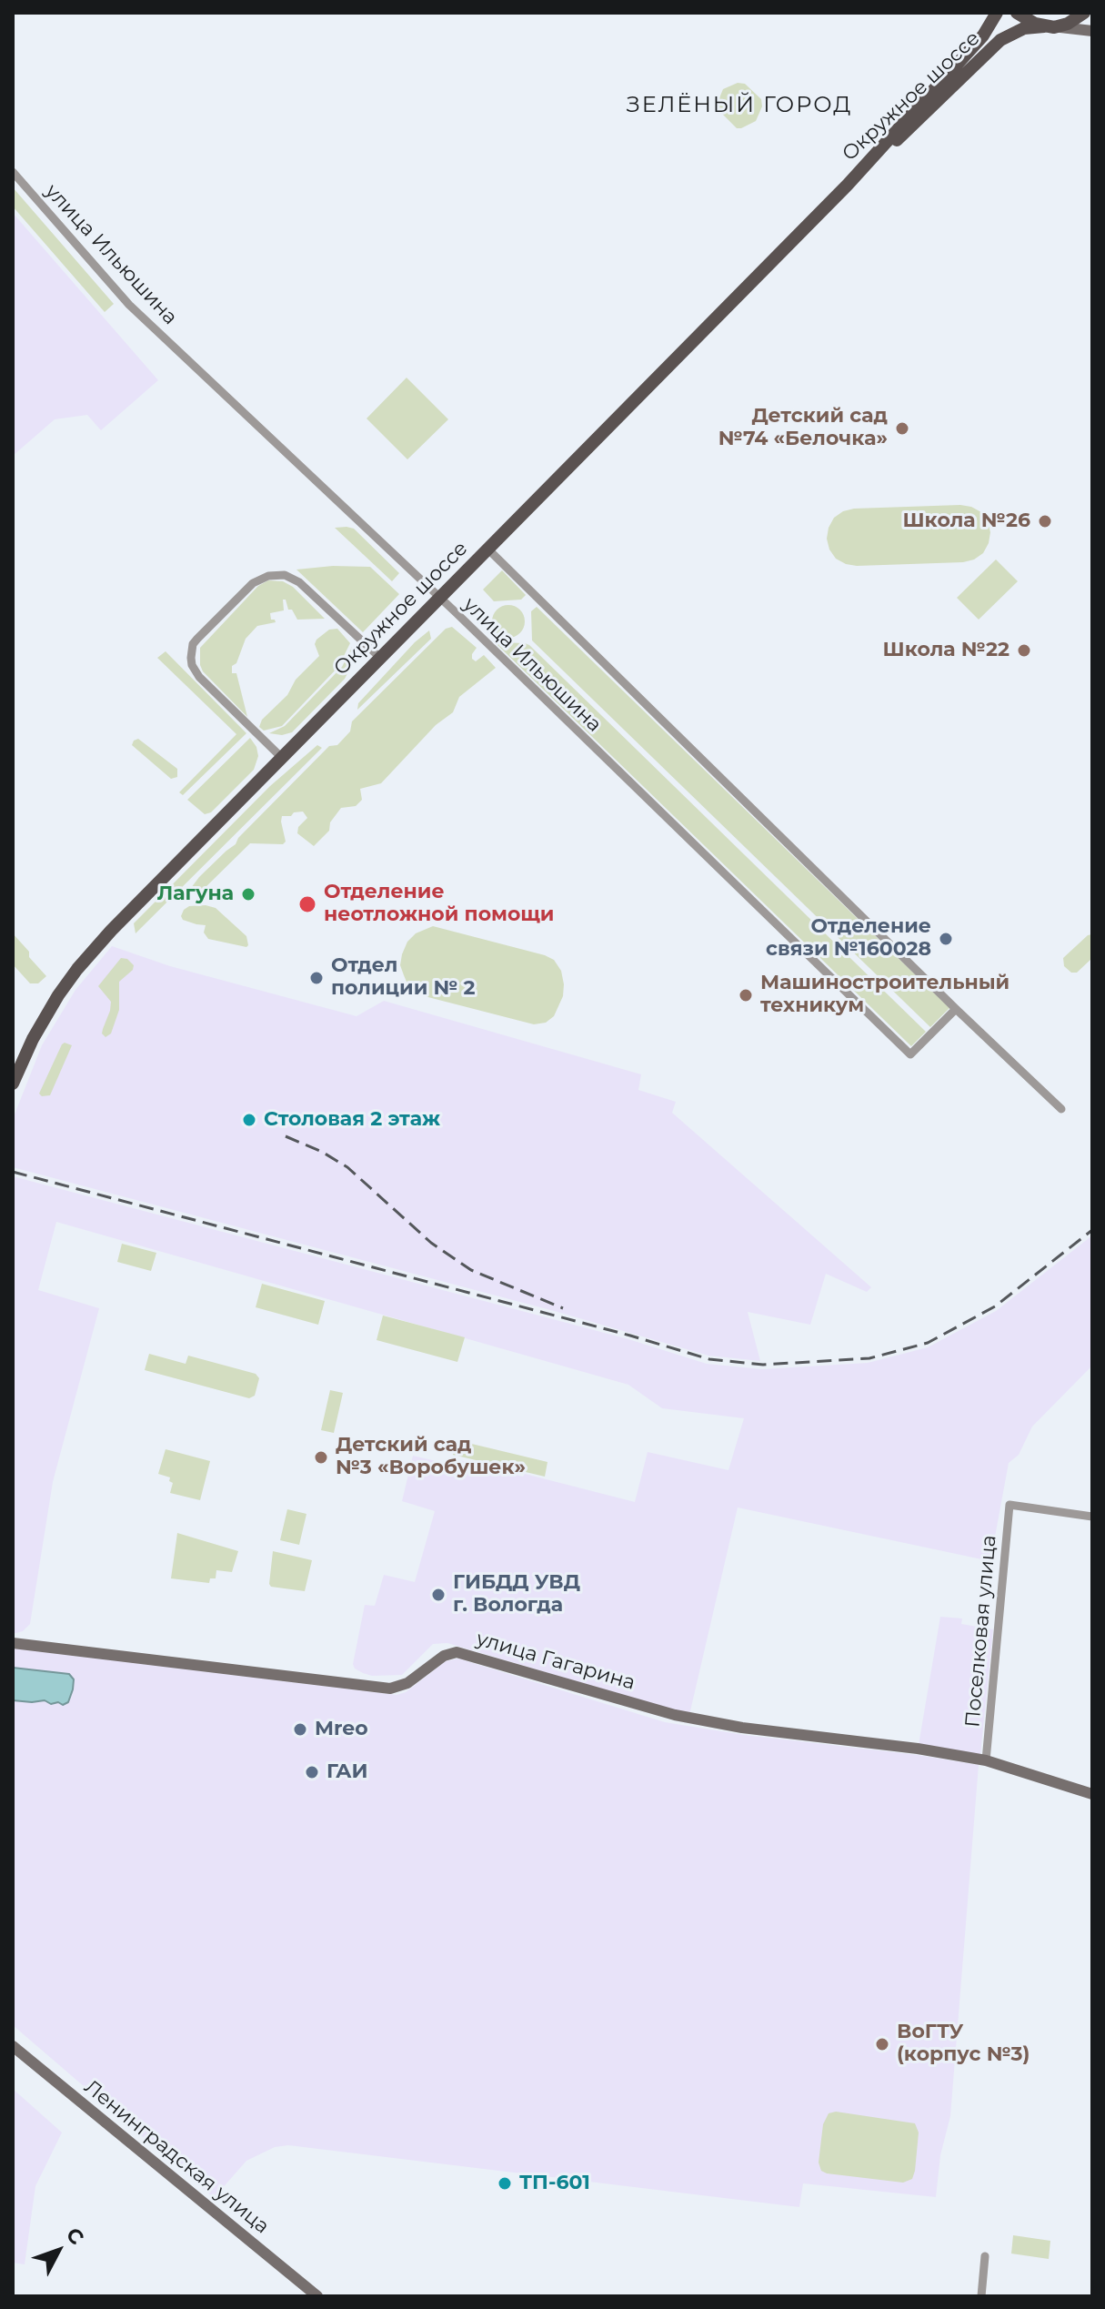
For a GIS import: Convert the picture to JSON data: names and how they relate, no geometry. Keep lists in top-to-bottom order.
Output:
{
  "streets": {
    "main road": ["Окружное шоссе"],
    "street": [
      "улица Ильюшина",
      "Поселковая улица",
      "улица Гагарина",
      "Ленинградская улица"
    ]
  },
  "crossings": [
    ["Окружное шоссе", "улица Ильюшина"],
    ["Поселковая улица", "улица Гагарина"]
  ],
  "districts": ["ЗЕЛЁНЫЙ ГОРОД"],
  "places": [
    "Детский сад №74 «Белочка»",
    "Школа №26",
    "Школа №22",
    "Лагуна",
    "Отделение неотложной помощи",
    "Отделение связи №160028",
    "Отдел полиции № 2",
    "Машиностроительный техникум",
    "Столовая 2 этаж",
    "Детский сад №3 «Воробушек»",
    "ГИБДД УВД г. Вологда",
    "Mreo",
    "ГАИ",
    "ВоГТУ (корпус №3)",
    "ТП-601"
  ],
  "north": "top right"
}
